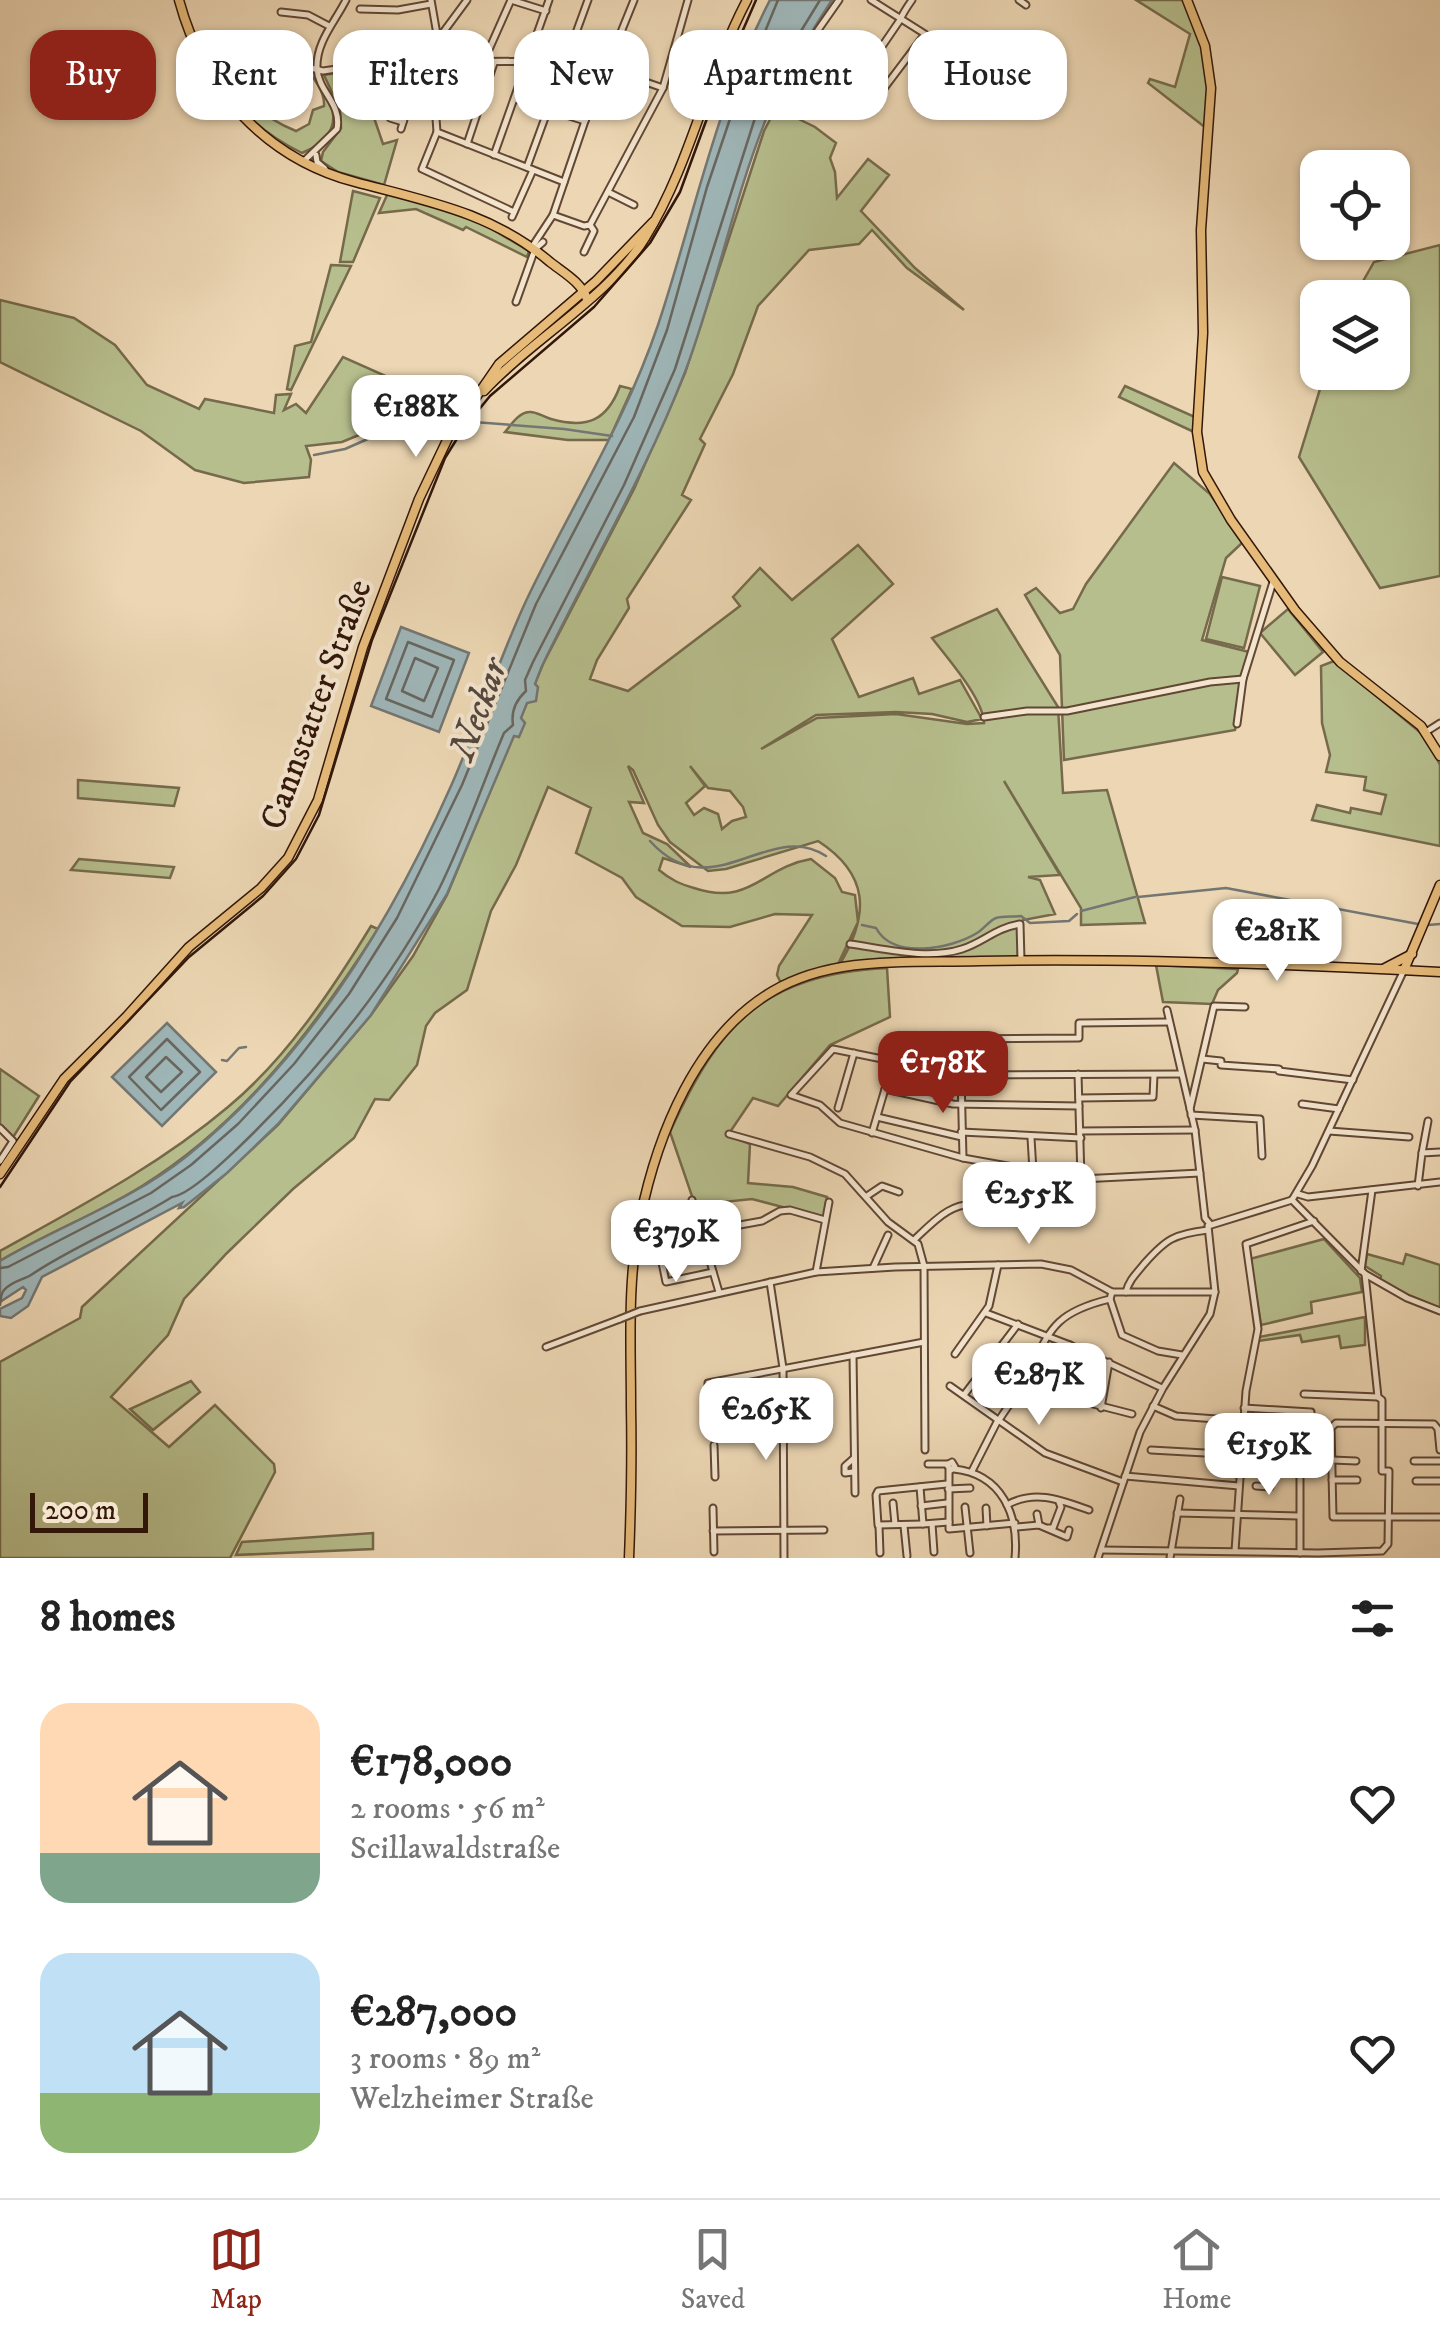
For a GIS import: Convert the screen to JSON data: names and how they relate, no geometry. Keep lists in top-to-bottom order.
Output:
{
  "streets": {
    "main road": ["Cannstatter Straße"]
  },
  "water": ["Neckar"],
  "scale_bar": "200 m",
  "page": {
    "chip": [
      "Buy",
      "Rent",
      "Filters",
      "New",
      "Apartment",
      "House"
    ],
    "price": [
      "€188K",
      "€281K",
      "€178K",
      "€255K",
      "€379K",
      "€287K",
      "€265K",
      "€159K"
    ],
    "scale": "200 m",
    "heading": "8 homes",
    "list": [
      {
        "name": "€178,000",
        "note": "2 rooms · 56 m² · Scillawaldstraße"
      },
      {
        "name": "€287,000",
        "note": "3 rooms · 89 m² · Welzheimer Straße"
      }
    ],
    "tabs": ["Map", "Saved", "Home"]
  }
}
